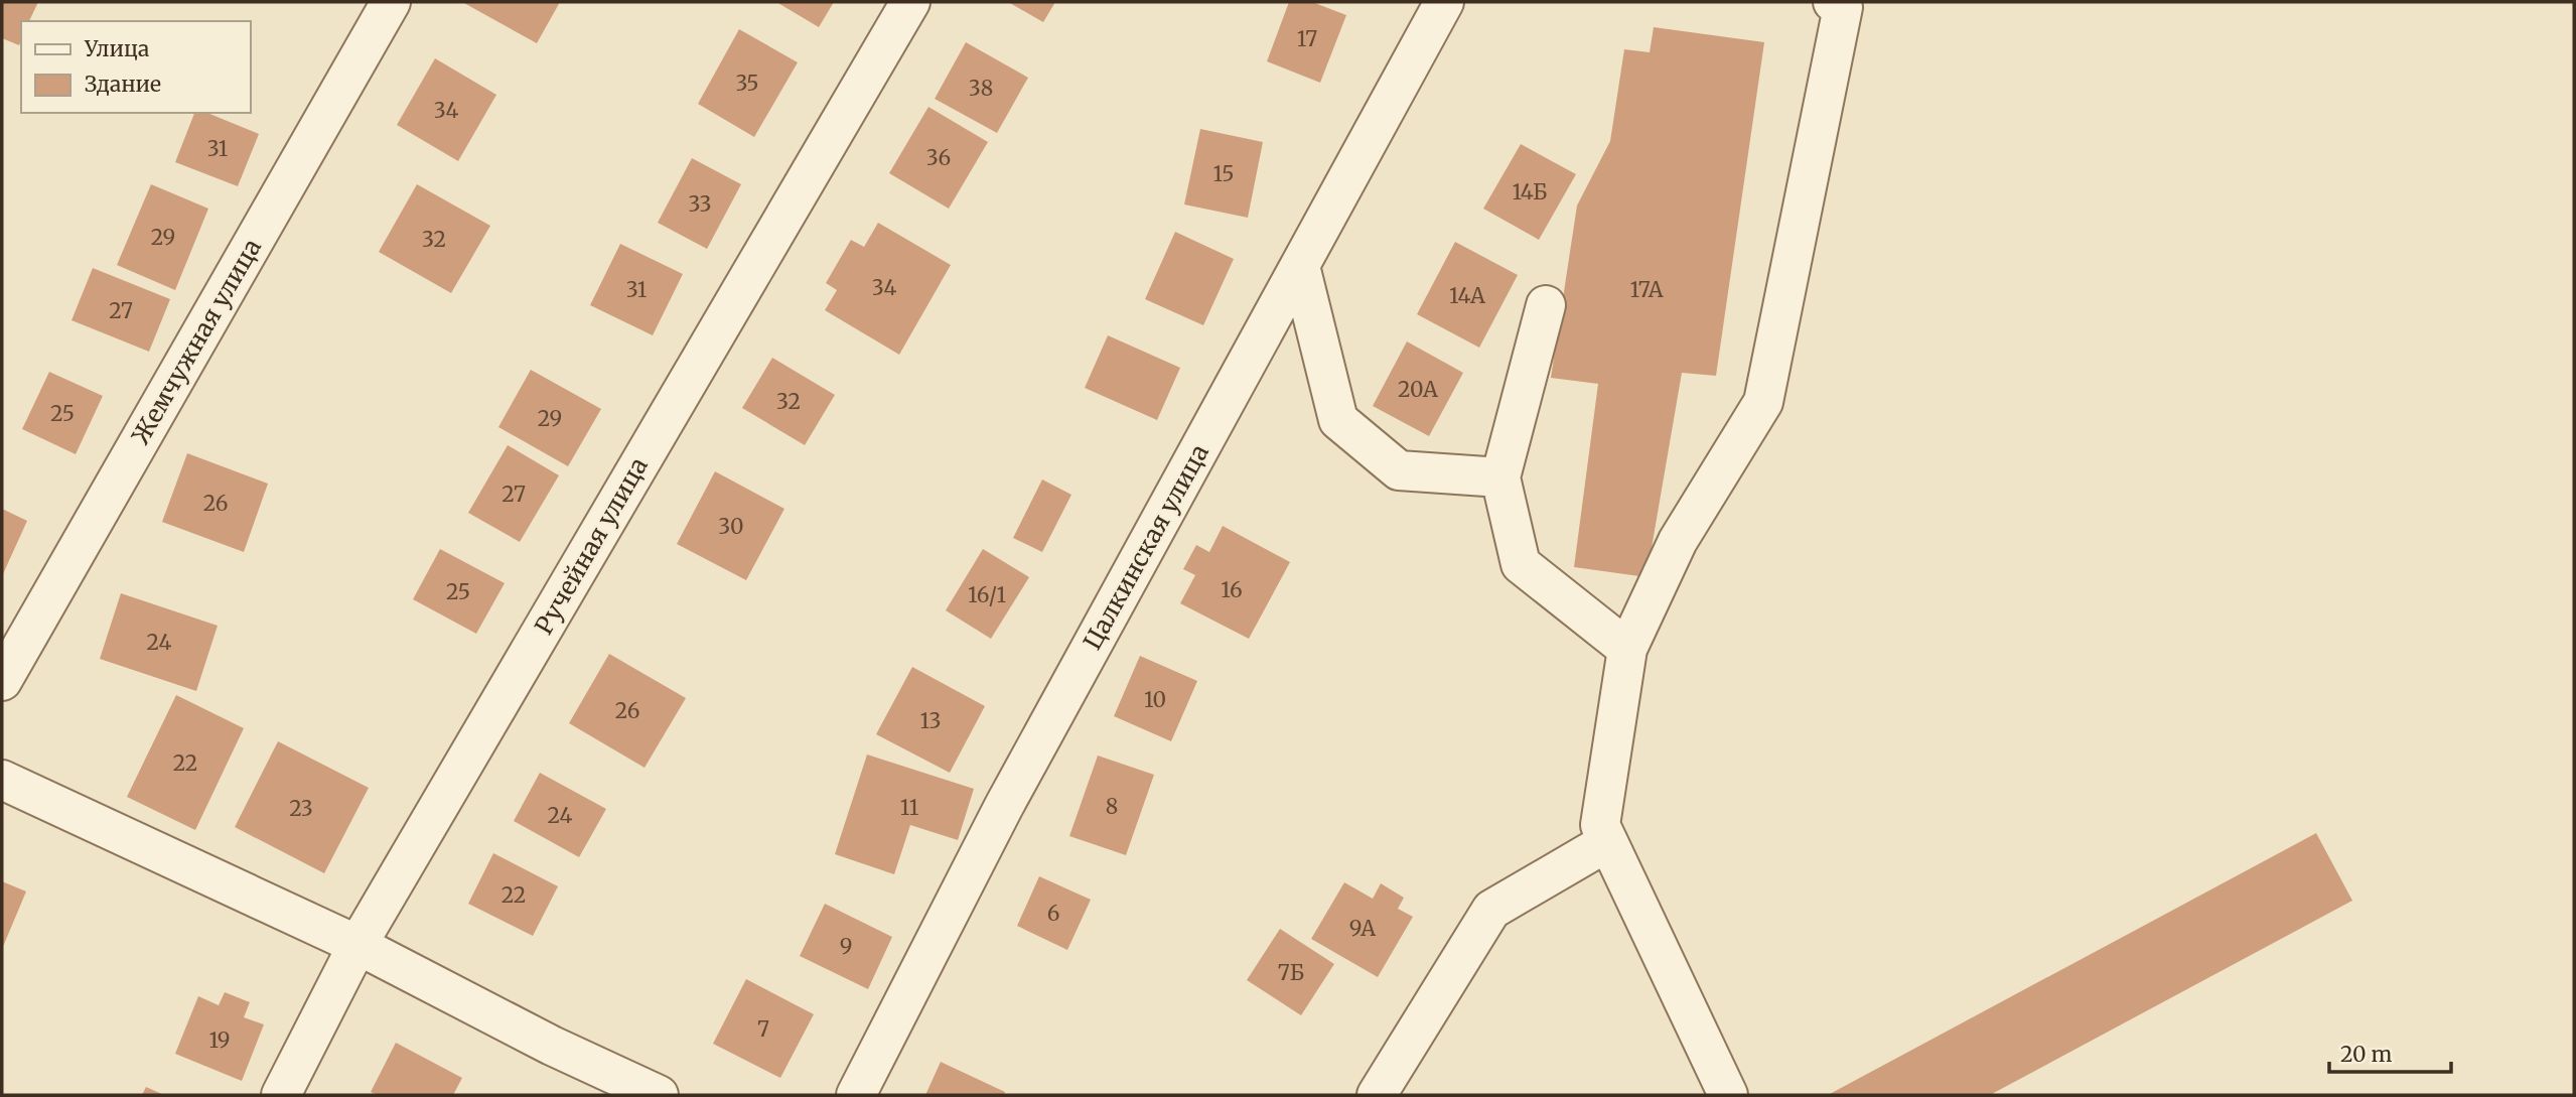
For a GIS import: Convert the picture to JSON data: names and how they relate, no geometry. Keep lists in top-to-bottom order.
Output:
{
  "streets": {
    "street": ["Жемчужная улица", "Ручейная улица", "Цалкинская улица"]
  },
  "house_numbers": [
    "17",
    "35",
    "38",
    "34",
    "31",
    "36",
    "15",
    "14Б",
    "33",
    "29",
    "32",
    "34",
    "31",
    "17А",
    "14А",
    "27",
    "20А",
    "32",
    "25",
    "29",
    "27",
    "26",
    "30",
    "16",
    "25",
    "16/1",
    "24",
    "10",
    "26",
    "13",
    "22",
    "8",
    "11",
    "23",
    "24",
    "22",
    "6",
    "9А",
    "9",
    "7Б",
    "7",
    "19"
  ],
  "legend": ["Улица", "Здание"],
  "scale_bar": "20 m"
}
